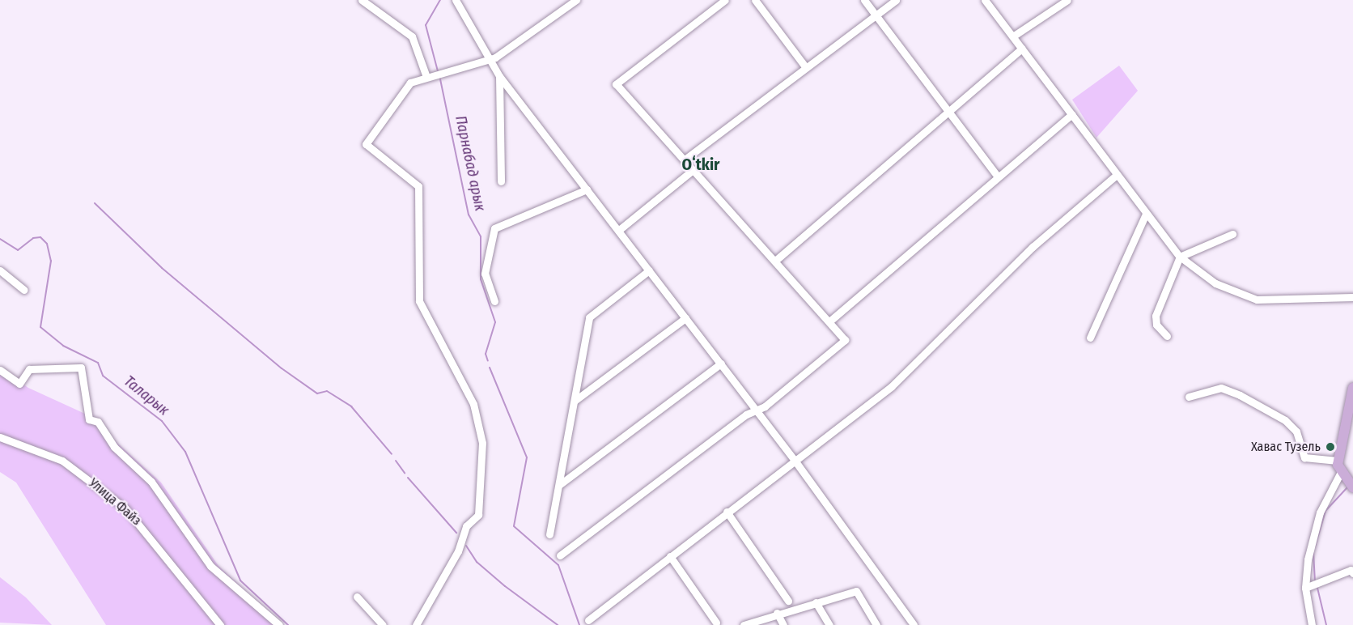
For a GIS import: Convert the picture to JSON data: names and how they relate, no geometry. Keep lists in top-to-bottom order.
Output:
{
  "streets": {
    "street": ["Улица Файз"]
  },
  "districts": ["Oʻtkir"],
  "water": ["Парнабад арык", "Таларык"],
  "places": ["Хавас Тузель"]
}
